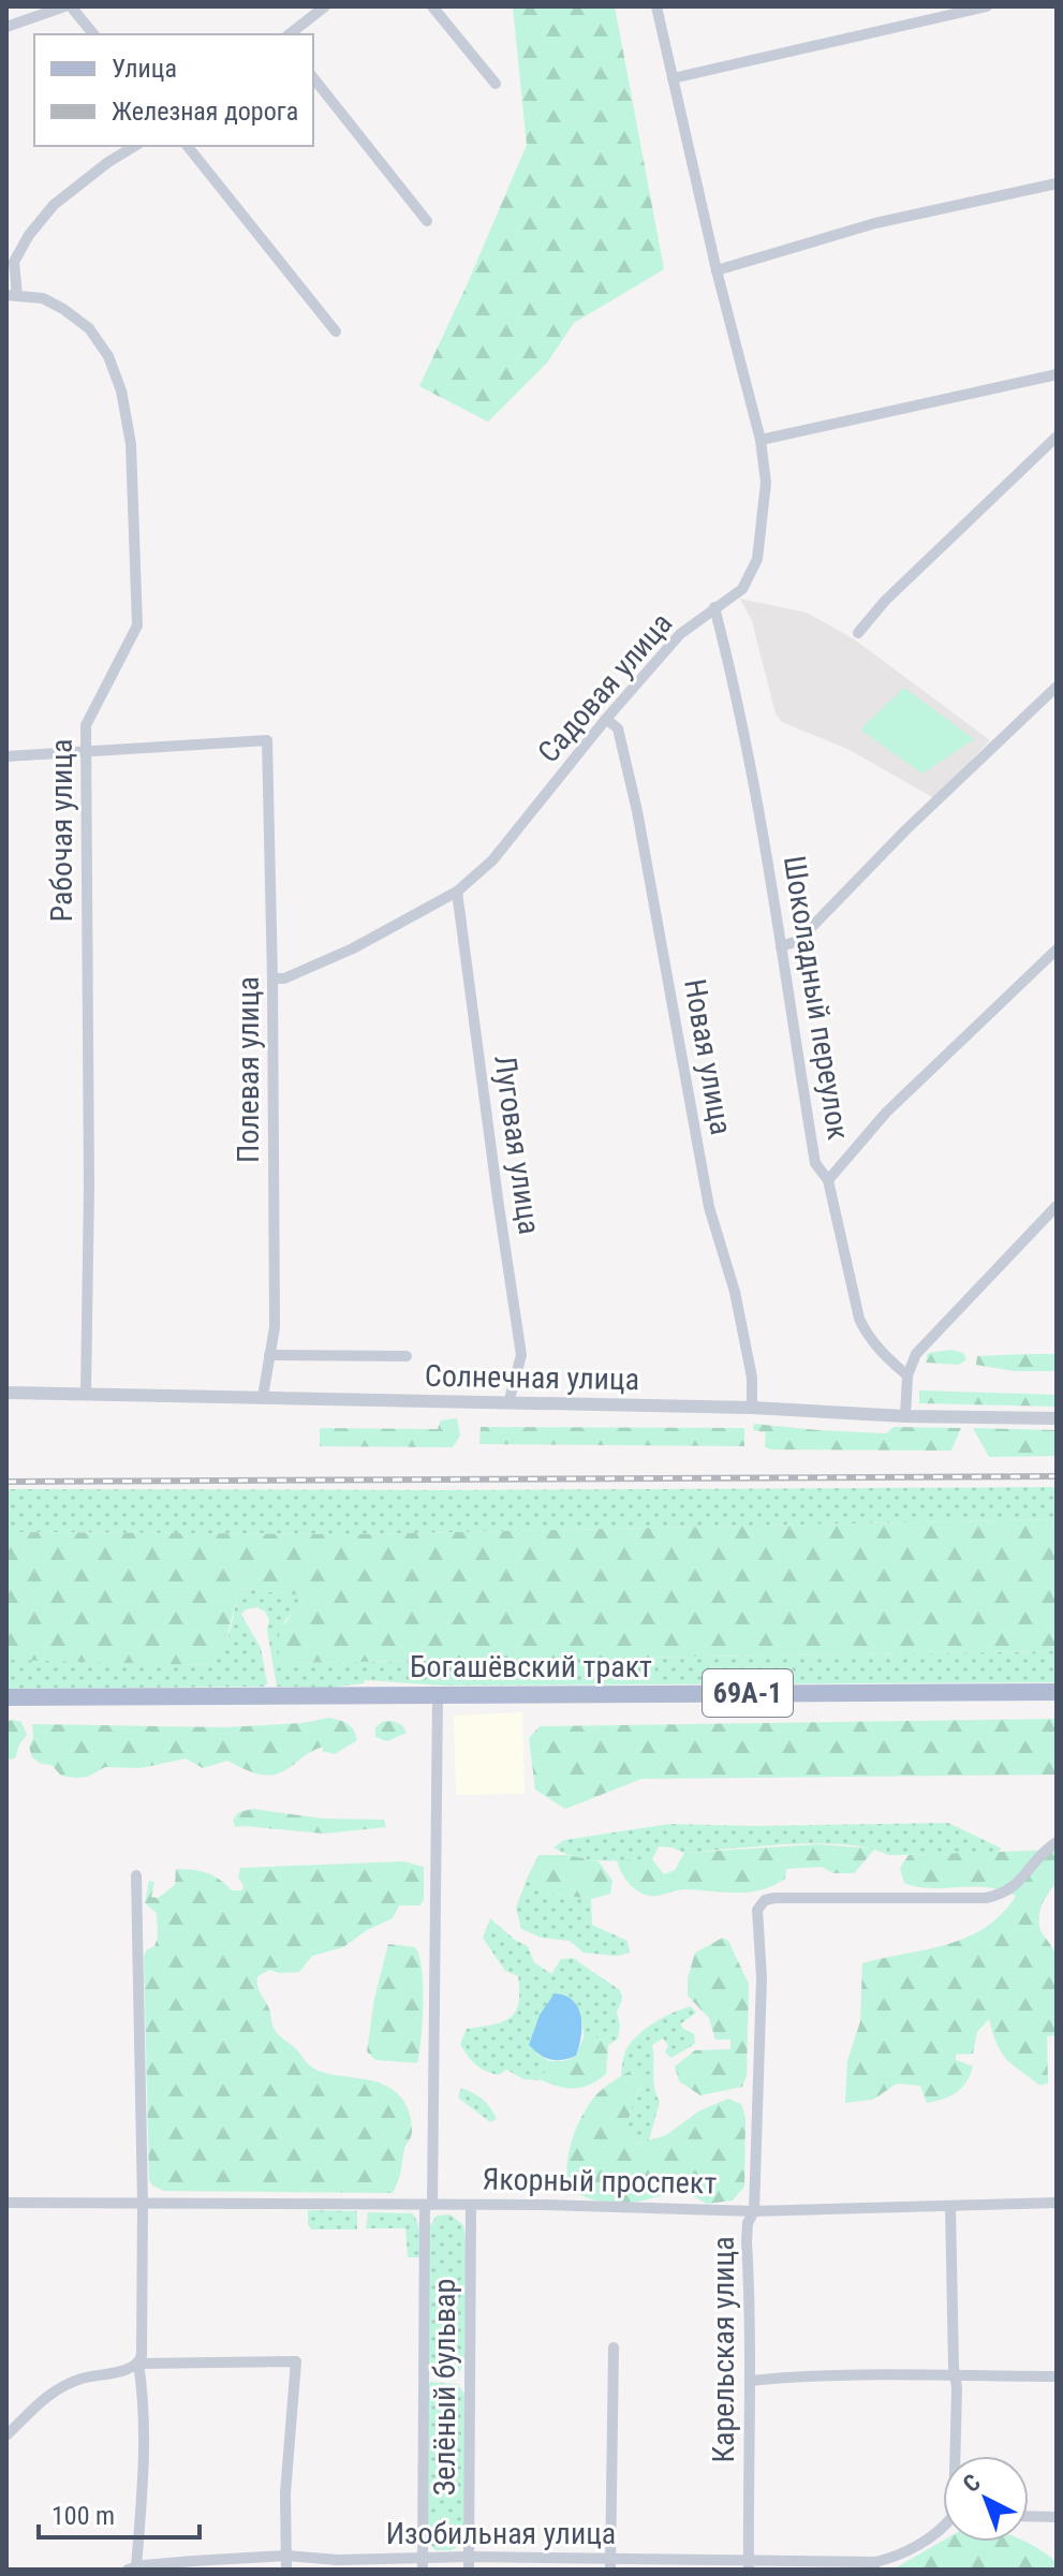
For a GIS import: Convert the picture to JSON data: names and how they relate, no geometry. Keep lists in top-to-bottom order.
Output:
{
  "streets": {
    "main road": ["Богашёвский тракт", "69А-1"],
    "street": [
      "Садовая улица",
      "Рабочая улица",
      "Шоколадный переулок",
      "Новая улица",
      "Полевая улица",
      "Луговая улица",
      "Солнечная улица",
      "Якорный проспект",
      "Карельская улица",
      "Зелёный бульвар",
      "Изобильная улица"
    ]
  },
  "crossings": [
    ["Садовая улица", "Шоколадный переулок"],
    ["Садовая улица", "Новая улица"],
    ["Садовая улица", "Полевая улица"],
    ["Садовая улица", "Луговая улица"],
    ["Рабочая улица", "Полевая улица"],
    ["Рабочая улица", "Солнечная улица"],
    ["Новая улица", "Солнечная улица"],
    ["Полевая улица", "Солнечная улица"],
    ["Луговая улица", "Солнечная улица"],
    ["Богашёвский тракт", "Зелёный бульвар"],
    ["Якорный проспект", "Карельская улица"],
    ["Якорный проспект", "Зелёный бульвар"],
    ["Карельская улица", "Изобильная улица"],
    ["Зелёный бульвар", "Изобильная улица"]
  ],
  "legend": ["Улица", "Железная дорога"],
  "scale_bar": "100 m",
  "north": "top left"
}
